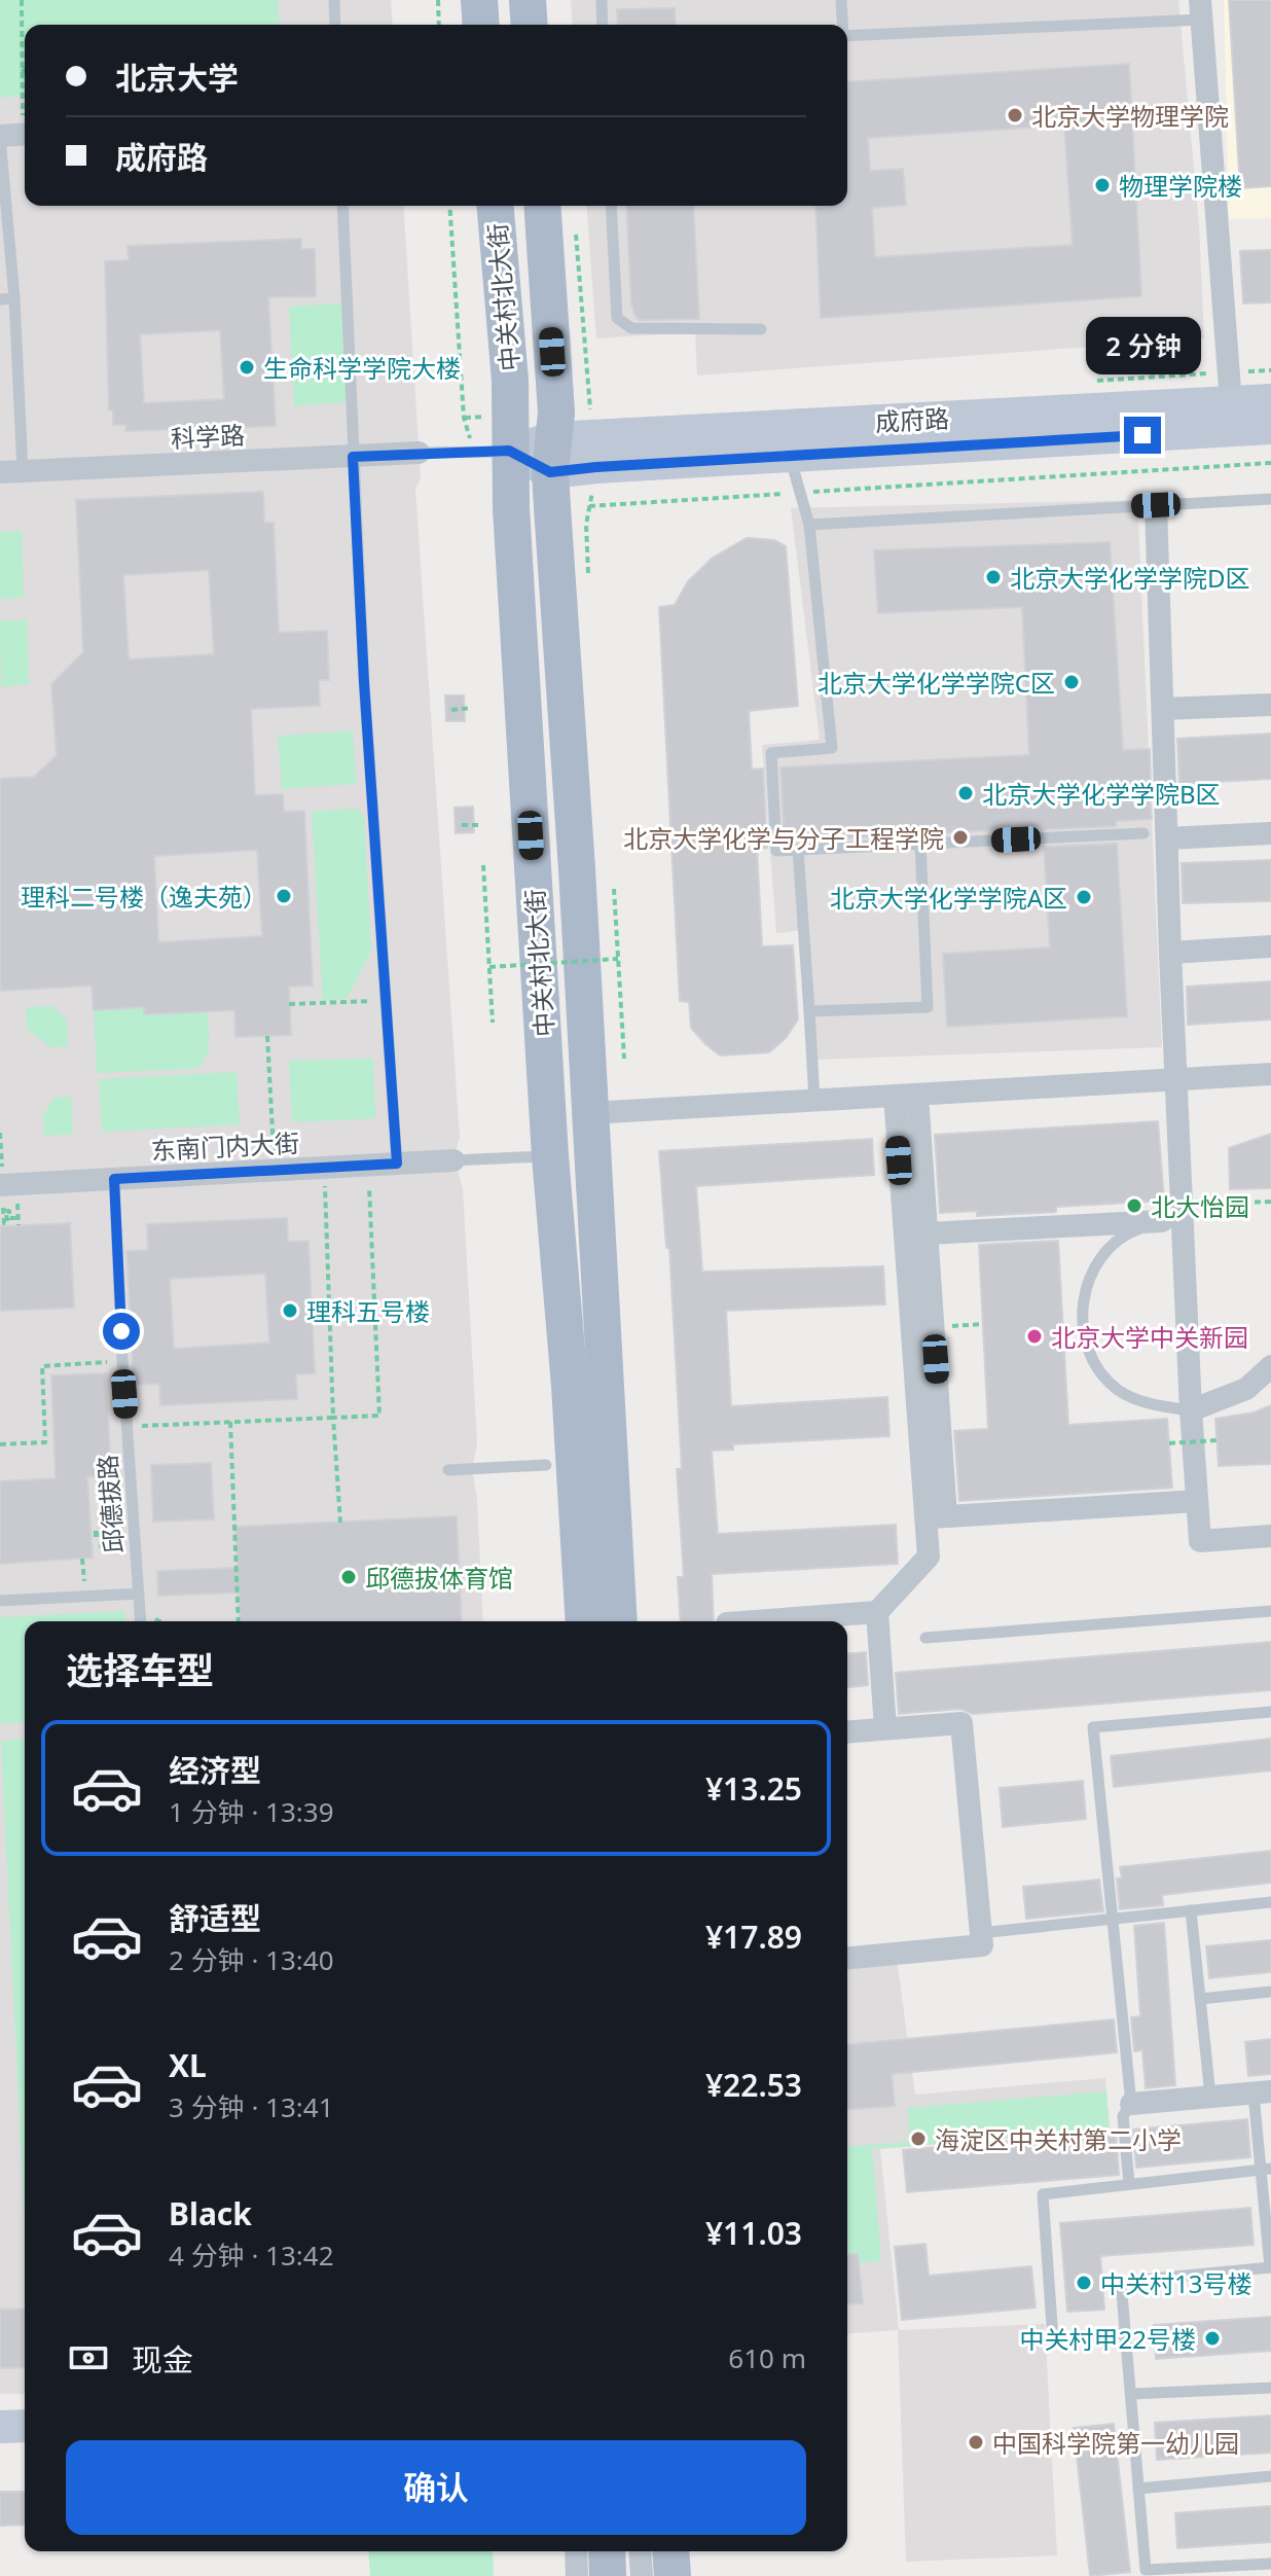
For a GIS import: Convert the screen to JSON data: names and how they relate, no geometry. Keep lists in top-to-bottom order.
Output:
{
  "streets": {
    "main road": ["中关村北大街", "成府路"],
    "street": ["科学路", "东南门内大街"],
    "lane": ["邱德拔路"]
  },
  "crossings": [
    ["中关村北大街", "成府路"],
    ["东南门内大街", "邱德拔路"]
  ],
  "places": [
    "北京大学物理学院",
    "物理学院楼",
    "生命科学学院大楼",
    "北京大学化学学院D区",
    "北京大学化学学院C区",
    "北京大学化学学院B区",
    "北京大学化学与分子工程学院",
    "理科二号楼（逸夫苑）",
    "北京大学化学学院A区",
    "北大怡园",
    "理科五号楼",
    "北京大学中关新园",
    "邱德拔体育馆",
    "海淀区中关村第二小学",
    "中关村13号楼",
    "中关村甲22号楼",
    "中国科学院第一幼儿园"
  ],
  "page": {
    "banner": ["北京大学", "成府路"],
    "bubble": "2 分钟",
    "heading": "选择车型",
    "list": [
      {
        "name": "经济型",
        "note": "1 分钟 · 13:39",
        "value": "¥13.25"
      },
      {
        "name": "舒适型",
        "note": "2 分钟 · 13:40",
        "value": "¥17.89"
      },
      {
        "name": "XL",
        "note": "3 分钟 · 13:41",
        "value": "¥22.53"
      },
      {
        "name": "Black",
        "note": "4 分钟 · 13:42",
        "value": "¥11.03"
      }
    ],
    "pay": ["现金", "610 m"],
    "buttons": "确认"
  }
}
